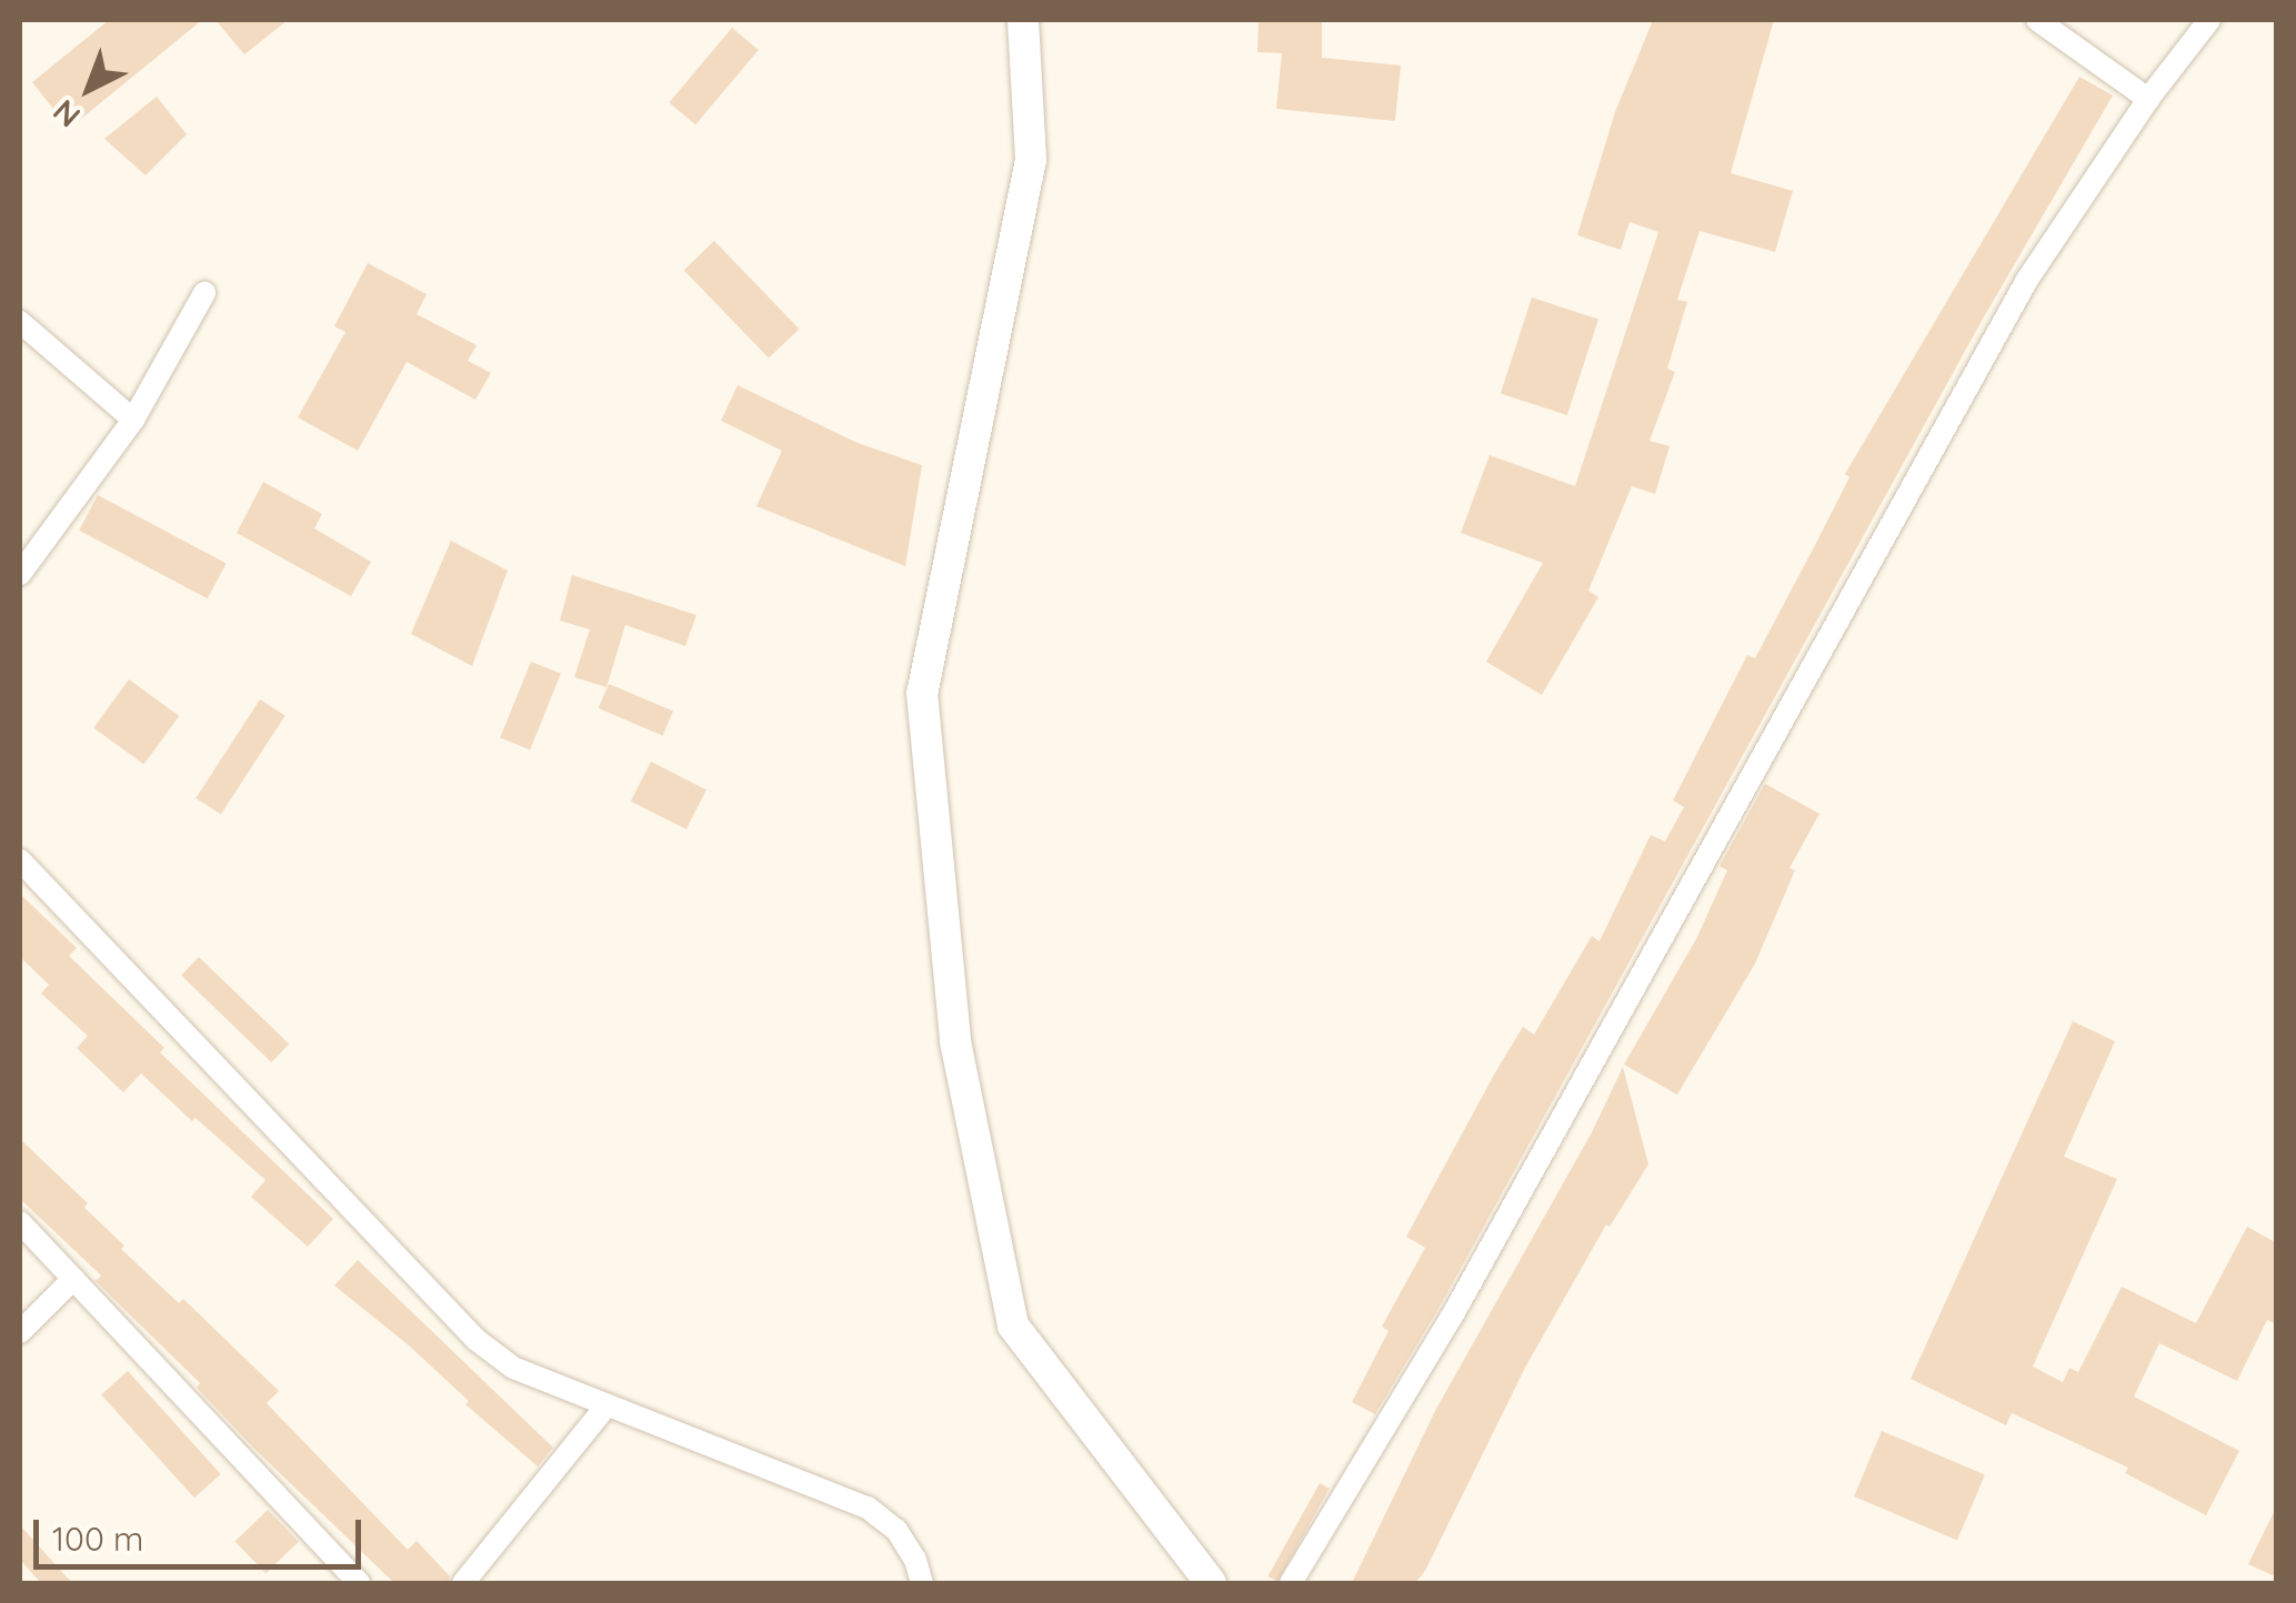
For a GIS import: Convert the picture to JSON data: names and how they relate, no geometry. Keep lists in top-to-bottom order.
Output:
{
  "scale_bar": "100 m",
  "north": "bottom left"
}
